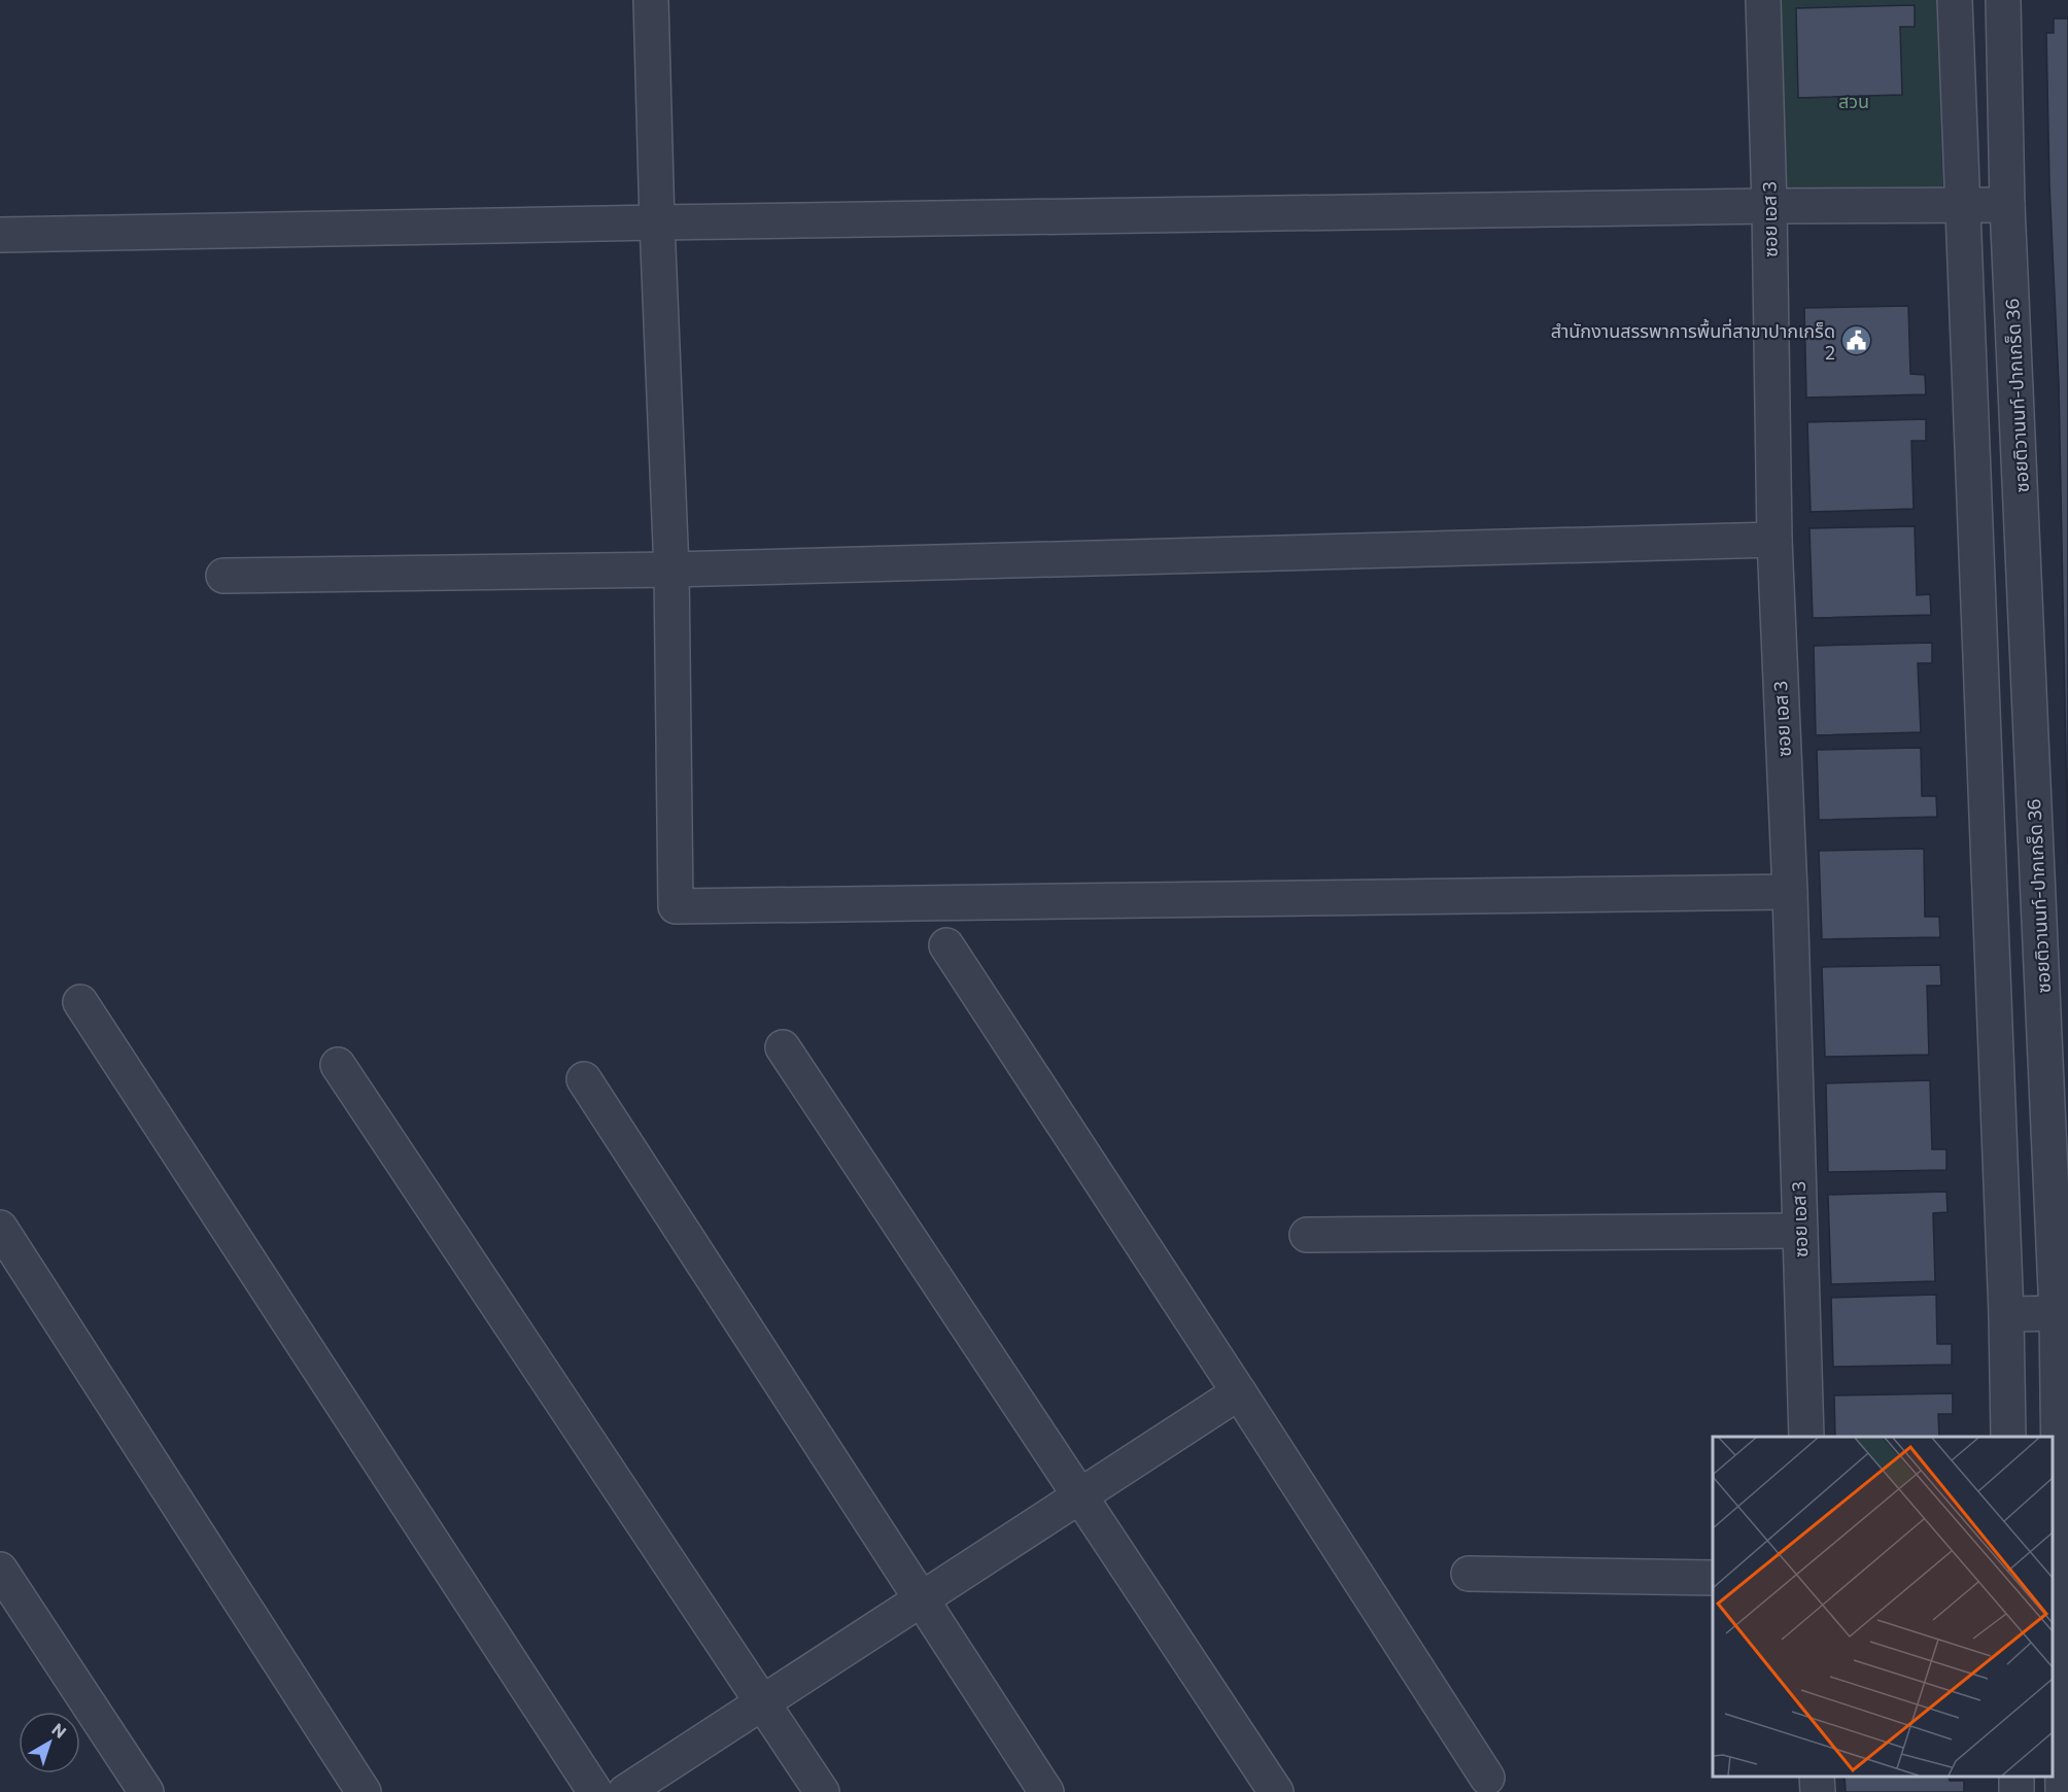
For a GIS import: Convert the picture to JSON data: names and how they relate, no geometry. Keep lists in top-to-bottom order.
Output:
{
  "streets": {
    "street": ["ซอย เอส 3", "ซอยติวานนท์-ปากเกร็ด 36"]
  },
  "parks": ["สวน"],
  "places": {
    "public building": ["สำนักงานสรรพาการพื้นที่สาขาปากเกร็ด 2"]
  },
  "north": "top right"
}
